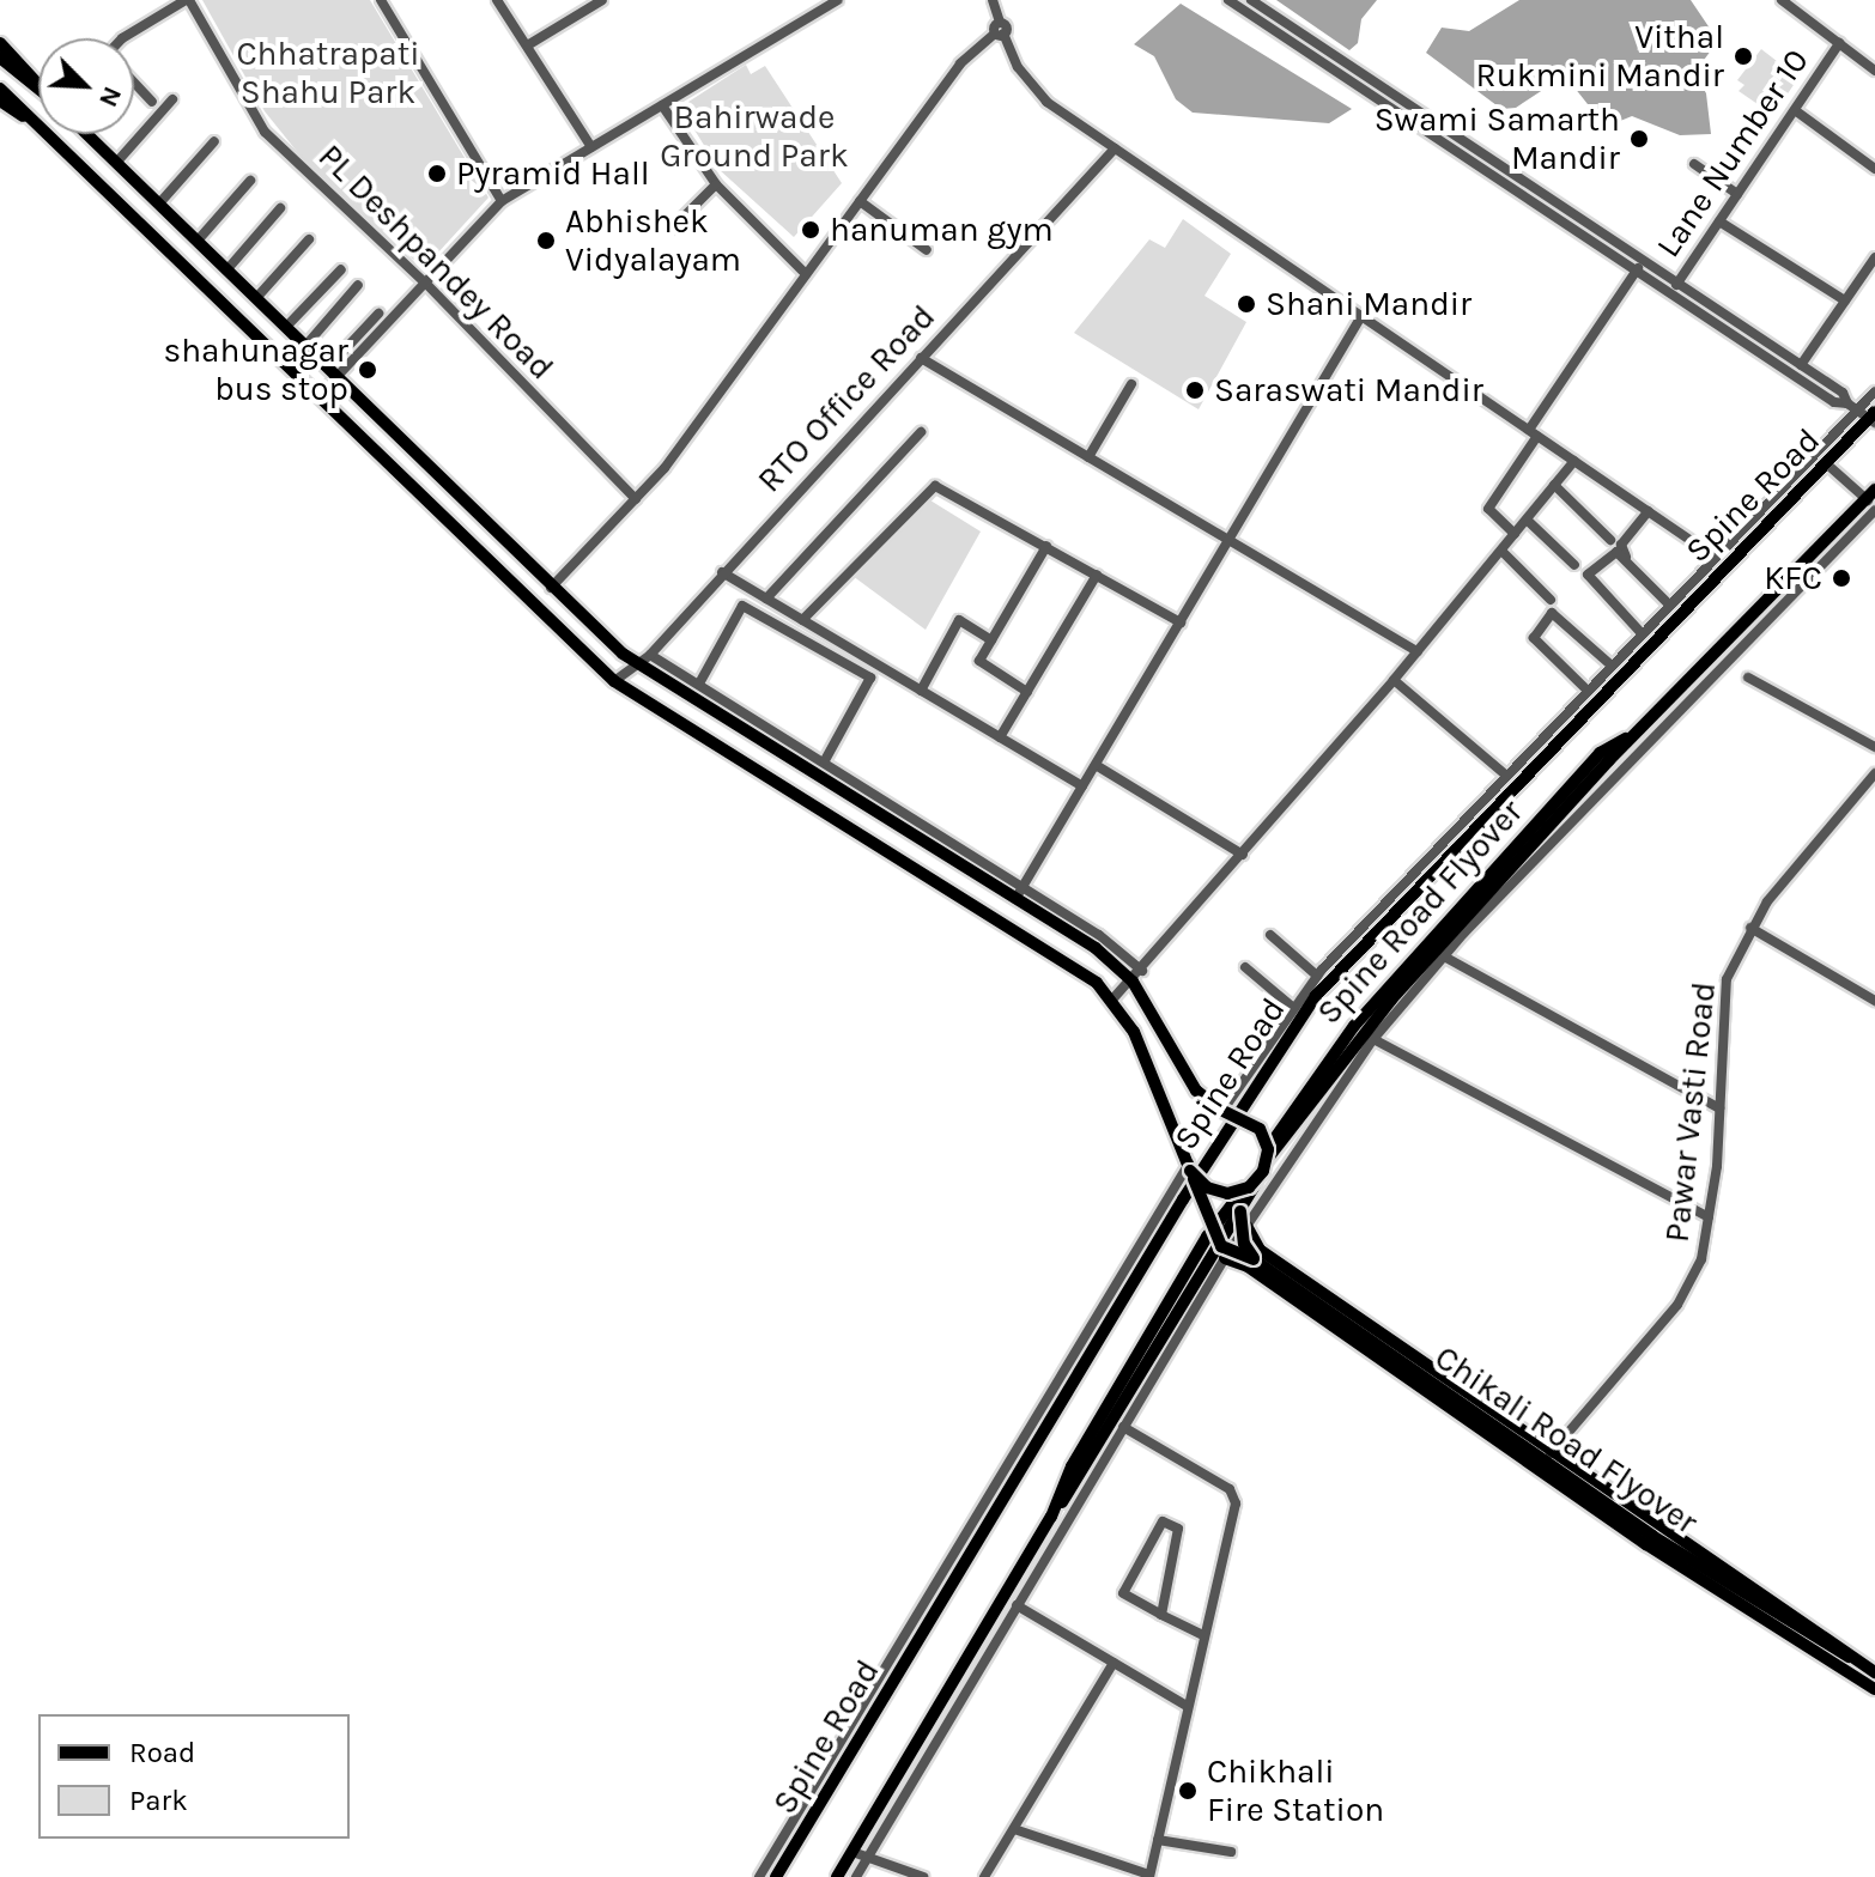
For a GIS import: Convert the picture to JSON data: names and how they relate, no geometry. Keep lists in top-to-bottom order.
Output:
{
  "streets": {
    "main road": ["Spine Road", "Spine Road Flyover", "Chikali Road Flyover"],
    "street": [
      "Lane Number 10",
      "PL Deshpandey Road",
      "RTO Office Road",
      "Pawar Vasti Road"
    ]
  },
  "crossings": [
    ["Spine Road Flyover", "Chikali Road Flyover"]
  ],
  "parks": ["Chhatrapati Shahu Park", "Bahirwade Ground Park"],
  "places": [
    "Vithal Rukmini Mandir",
    "Swami Samarth Mandir",
    "Pyramid Hall",
    "hanuman gym",
    "Abhishek Vidyalayam",
    "Shani Mandir",
    "shahunagar bus stop",
    "Saraswati Mandir",
    "KFC",
    "Chikhali Fire Station"
  ],
  "legend": ["Road", "Park"],
  "north": "bottom right"
}
